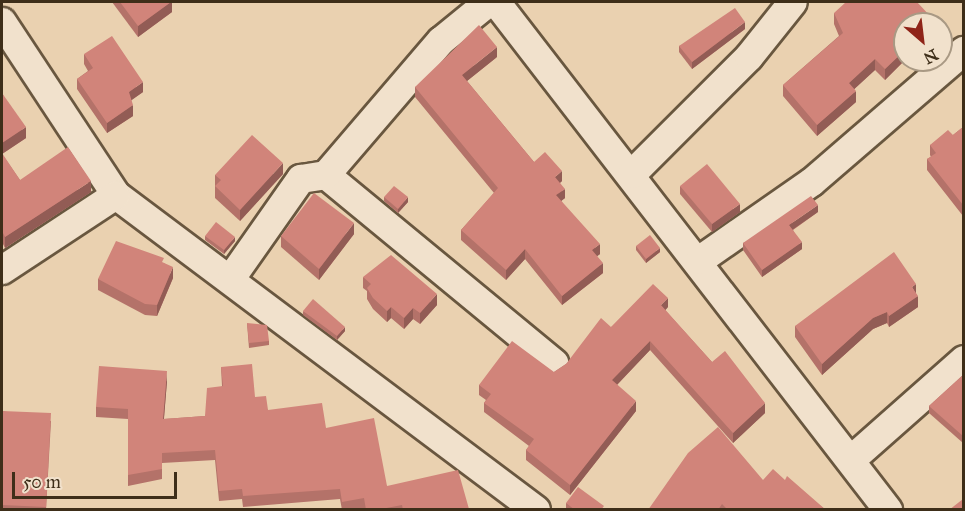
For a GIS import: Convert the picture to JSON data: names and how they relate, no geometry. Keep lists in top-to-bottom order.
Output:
{
  "scale_bar": "50 m",
  "north": "bottom right"
}
